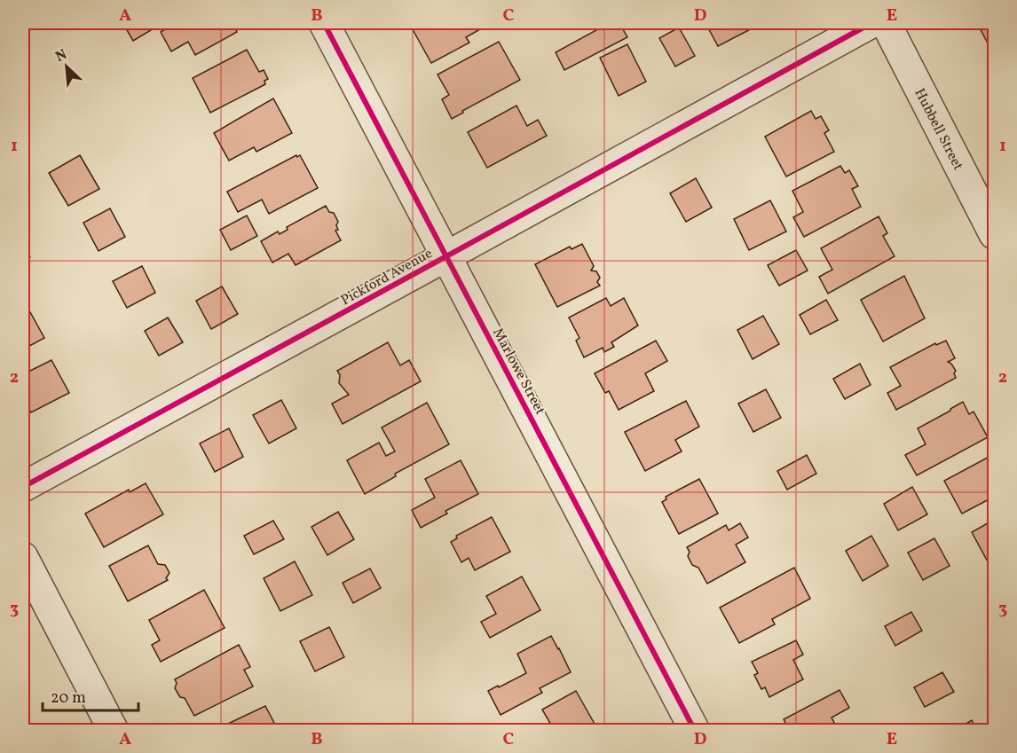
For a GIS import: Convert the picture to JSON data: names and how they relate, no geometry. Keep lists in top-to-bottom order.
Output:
{
  "streets": {
    "street": ["Hubbell Street", "Pickford Avenue", "Marlowe Street"]
  },
  "crossings": [
    ["Pickford Avenue", "Marlowe Street"]
  ],
  "scale_bar": "20 m",
  "north": "top left",
  "grid": {
    "columns": [
      "A",
      "B",
      "C",
      "D",
      "E"
    ],
    "rows": ["1", "2", "3"]
  }
}
